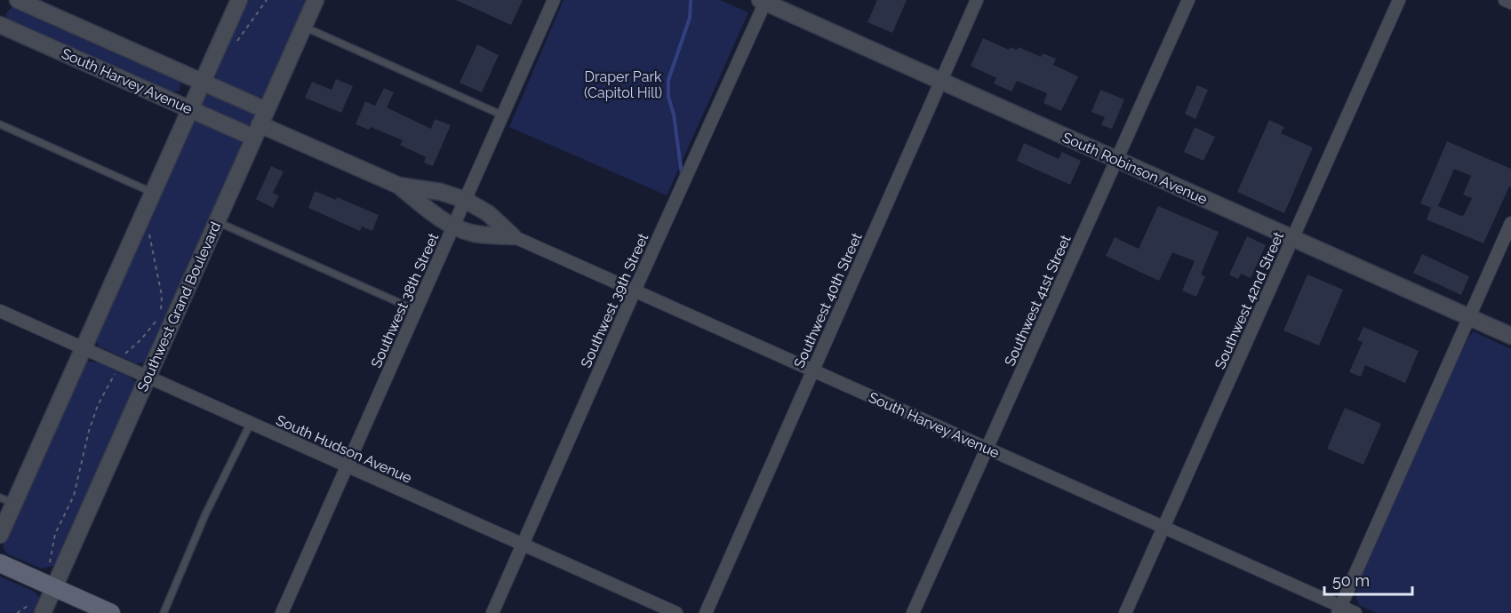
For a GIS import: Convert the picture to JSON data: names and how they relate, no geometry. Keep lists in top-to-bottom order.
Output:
{
  "streets": {
    "street": [
      "South Harvey Avenue",
      "South Robinson Avenue",
      "Southwest 38th Street",
      "Southwest 39th Street",
      "Southwest 40th Street",
      "Southwest 41st Street",
      "Southwest 42nd Street",
      "Southwest Grand Boulevard",
      "South Hudson Avenue"
    ]
  },
  "crossings": [
    ["South Harvey Avenue", "Southwest 38th Street"],
    ["South Harvey Avenue", "Southwest 39th Street"],
    ["South Harvey Avenue", "Southwest 40th Street"],
    ["South Harvey Avenue", "Southwest 41st Street"],
    ["South Harvey Avenue", "Southwest 42nd Street"],
    ["South Harvey Avenue", "Southwest Grand Boulevard"],
    ["South Robinson Avenue", "Southwest 39th Street"],
    ["South Robinson Avenue", "Southwest 40th Street"],
    ["South Robinson Avenue", "Southwest 41st Street"],
    ["South Robinson Avenue", "Southwest 42nd Street"],
    ["Southwest 38th Street", "South Hudson Avenue"],
    ["Southwest 39th Street", "South Hudson Avenue"],
    ["Southwest Grand Boulevard", "South Hudson Avenue"]
  ],
  "parks": ["Draper Park (Capitol Hill)"],
  "scale_bar": "50 m"
}
